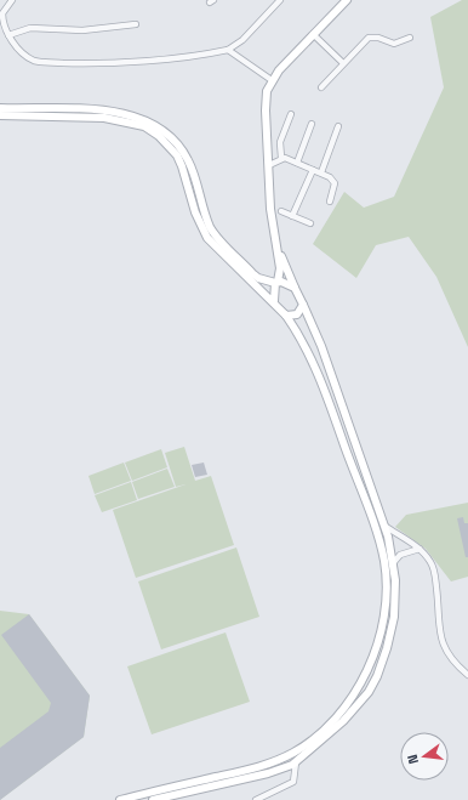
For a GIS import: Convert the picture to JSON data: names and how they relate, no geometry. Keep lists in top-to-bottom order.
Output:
{
  "north": "left"
}
